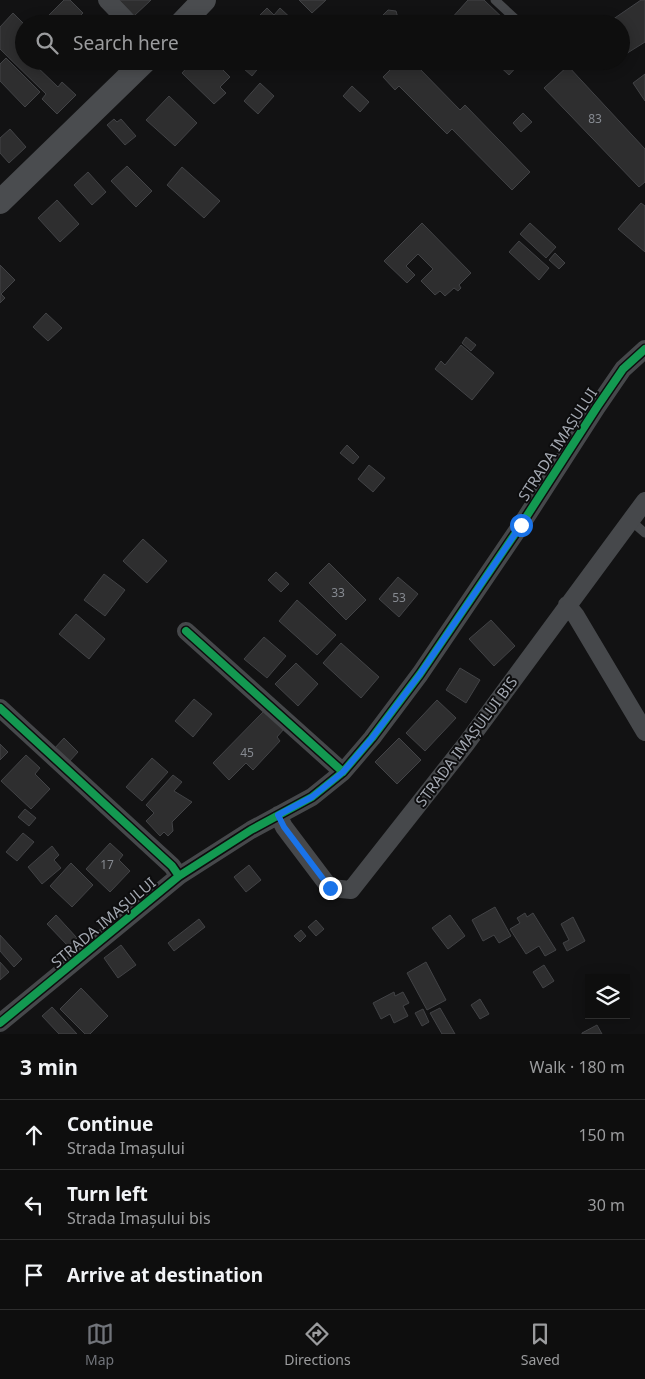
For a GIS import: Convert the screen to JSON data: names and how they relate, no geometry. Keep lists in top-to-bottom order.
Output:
{
  "streets": {
    "street": ["STRADA IMAȘULUI", "STRADA IMAȘULUI BIS"]
  },
  "crossings": [
    ["STRADA IMAȘULUI", "STRADA IMAȘULUI BIS"]
  ],
  "house_numbers": [
    "83",
    "33",
    "53",
    "45",
    "17"
  ],
  "page": {
    "search": "Search here",
    "heading": ["3 min", "Walk · 180 m"],
    "list": [
      ["Continue", "Strada Imașului", "150 m"],
      ["Turn left", "Strada Imașului bis", "30 m"],
      "Arrive at destination"
    ],
    "nav": ["Map", "Directions", "Saved"]
  }
}
